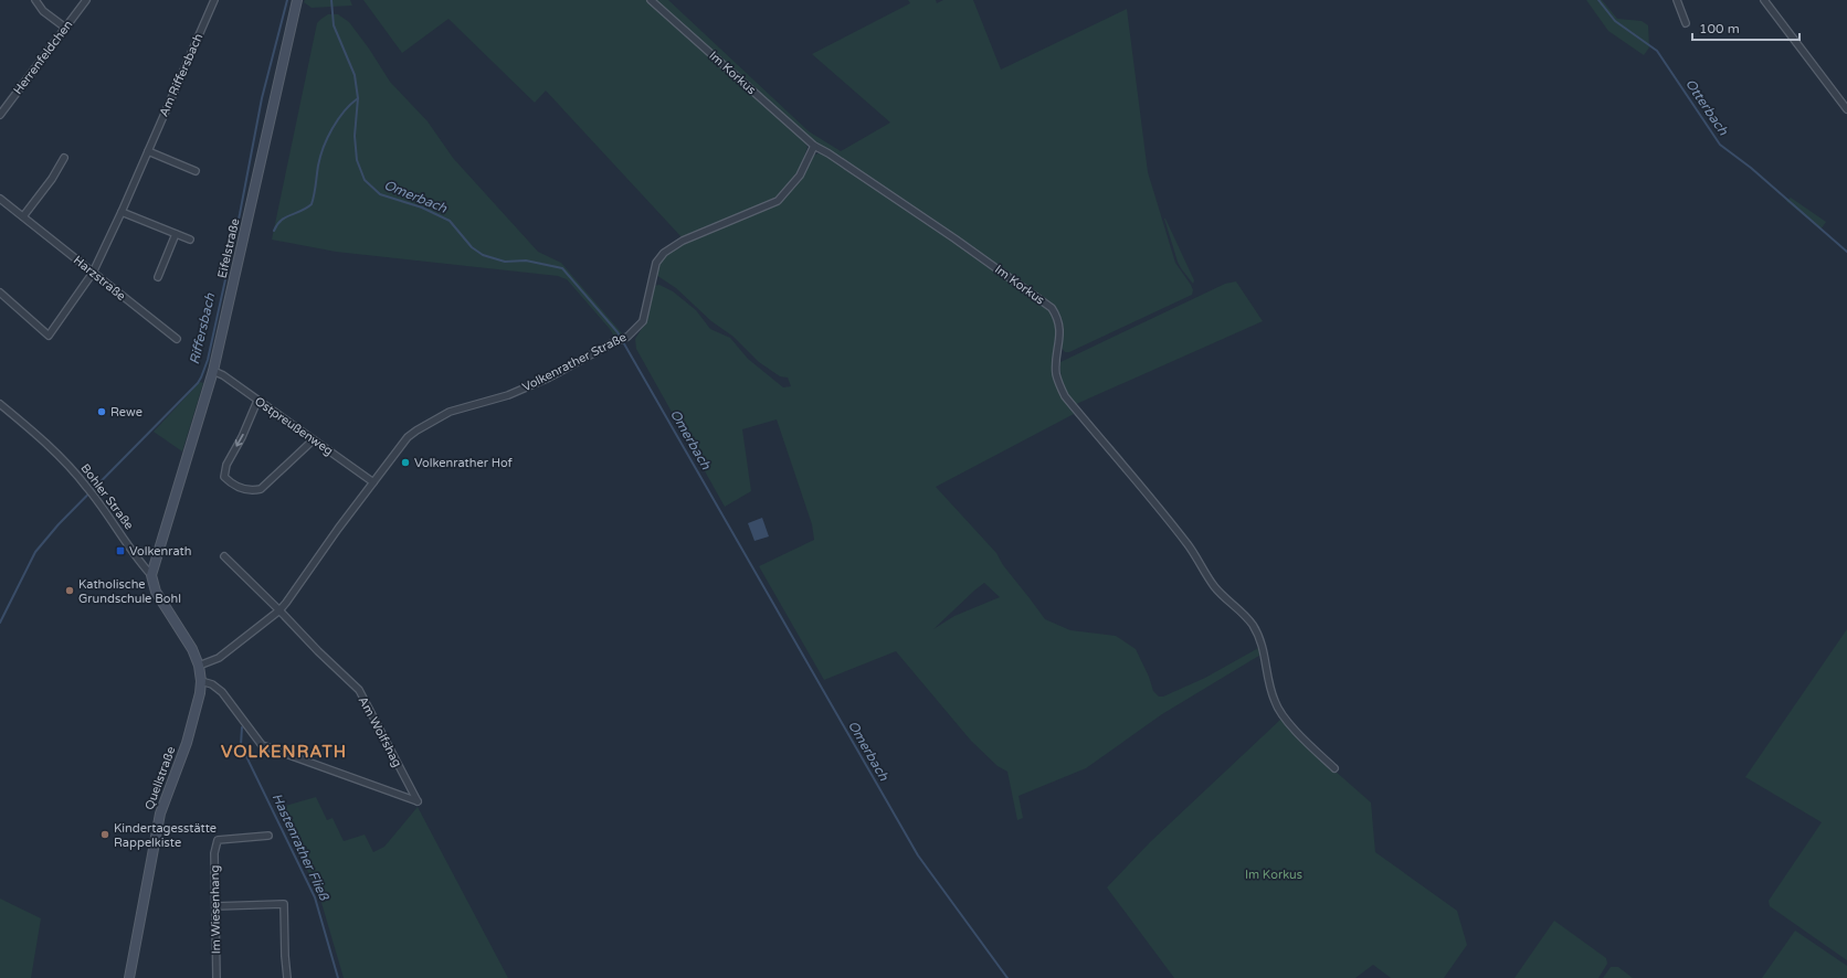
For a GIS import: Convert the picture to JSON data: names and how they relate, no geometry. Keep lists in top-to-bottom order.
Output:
{
  "streets": {
    "main road": ["Eifelstraße", "Bohler Straße", "Quellstraße"],
    "street": [
      "Herrenfeldchen",
      "Im Korkus",
      "Am Riffersbach",
      "Harzstraße",
      "Volkenrather Straße",
      "Ostpreußenweg",
      "Am Wolfshag",
      "Im Wiesenhang"
    ]
  },
  "crossings": [
    ["Im Korkus", "Volkenrather Straße"],
    ["Am Riffersbach", "Harzstraße"],
    ["Eifelstraße", "Ostpreußenweg"],
    ["Eifelstraße", "Bohler Straße"],
    ["Volkenrather Straße", "Ostpreußenweg"],
    ["Volkenrather Straße", "Bohler Straße"],
    ["Volkenrather Straße", "Am Wolfshag"],
    ["Volkenrather Straße", "Quellstraße"],
    ["Bohler Straße", "Quellstraße"],
    ["Am Wolfshag", "Quellstraße"]
  ],
  "districts": ["VOLKENRATH"],
  "water": [
    "Otterbach",
    "Omerbach",
    "Riffersbach",
    "Hastenrather Fließ"
  ],
  "parks": ["Im Korkus"],
  "places": {
    "other": [
      "Rewe",
      "Volkenrather Hof",
      "Katholische Grundschule Bohl",
      "Kindertagesstätte Rappelkiste"
    ],
    "transit": ["Volkenrath"]
  },
  "scale_bar": "100 m"
}
